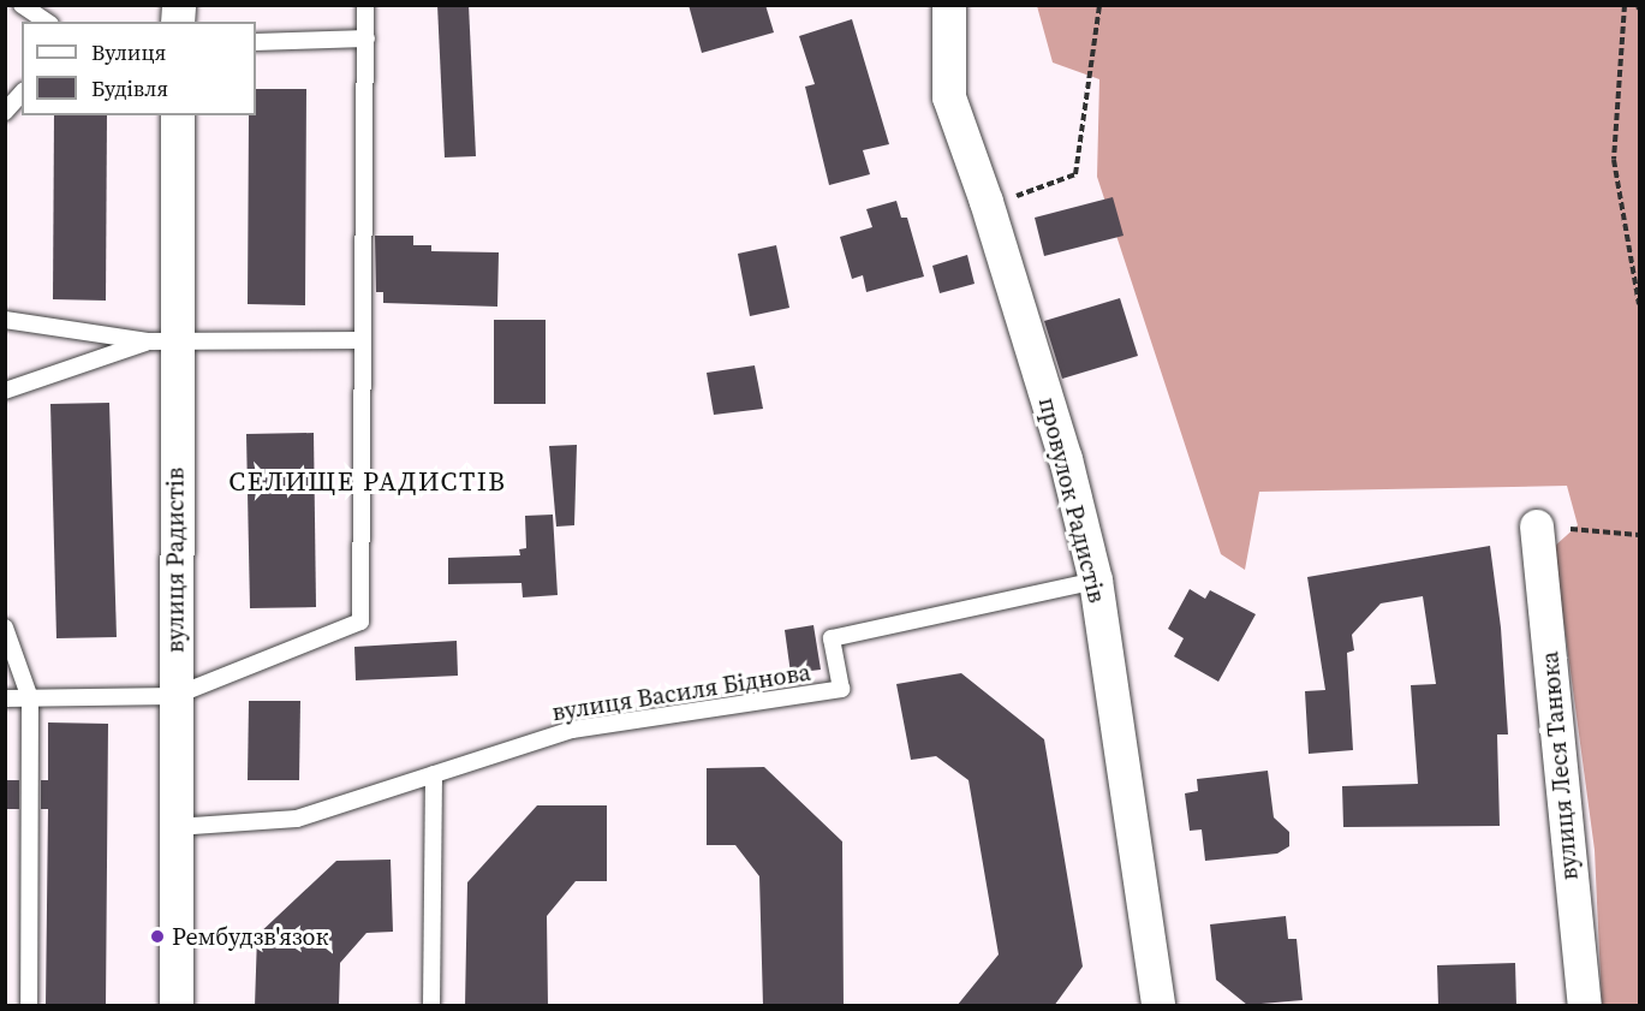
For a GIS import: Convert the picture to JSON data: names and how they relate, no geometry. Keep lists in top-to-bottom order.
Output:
{
  "streets": {
    "street": ["провулок Радистів", "вулиця Радистів", "вулиця Леся Танюка"],
    "lane": ["вулиця Василя Біднова"]
  },
  "crossings": [
    ["провулок Радистів", "вулиця Василя Біднова"],
    ["вулиця Радистів", "вулиця Василя Біднова"]
  ],
  "districts": ["СЕЛИЩЕ РАДИСТІВ"],
  "places": ["Рембудзв'язок"],
  "legend": ["Вулиця", "Будівля"]
}
